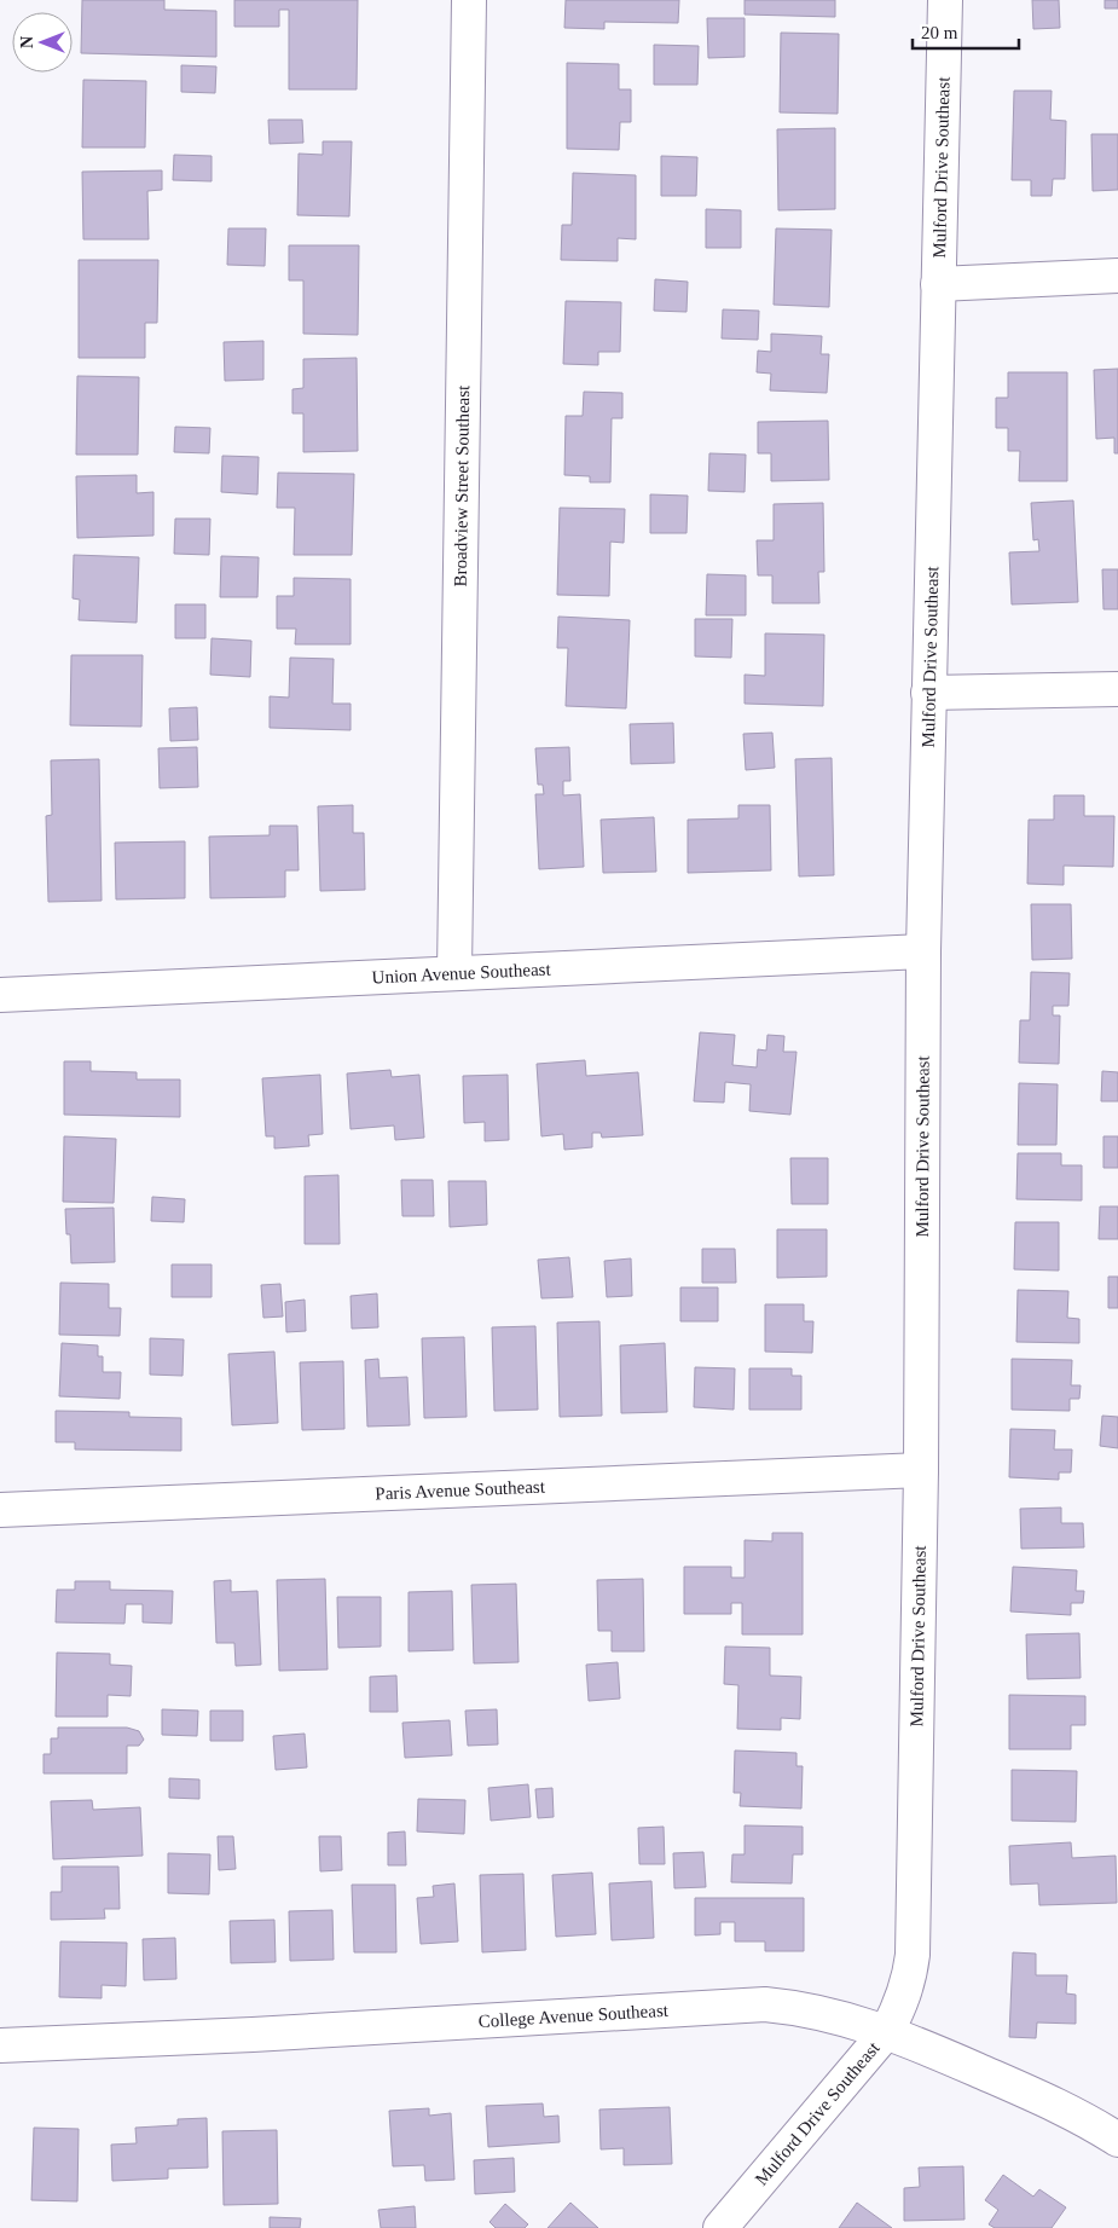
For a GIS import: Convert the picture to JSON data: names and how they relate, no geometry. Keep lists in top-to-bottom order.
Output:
{
  "streets": {
    "street": [
      "Mulford Drive Southeast",
      "Broadview Street Southeast",
      "Union Avenue Southeast",
      "Paris Avenue Southeast",
      "College Avenue Southeast"
    ]
  },
  "crossings": [
    ["Mulford Drive Southeast", "Union Avenue Southeast"],
    ["Mulford Drive Southeast", "Paris Avenue Southeast"],
    ["Mulford Drive Southeast", "College Avenue Southeast"],
    ["Broadview Street Southeast", "Union Avenue Southeast"]
  ],
  "scale_bar": "20 m",
  "north": "left"
}
